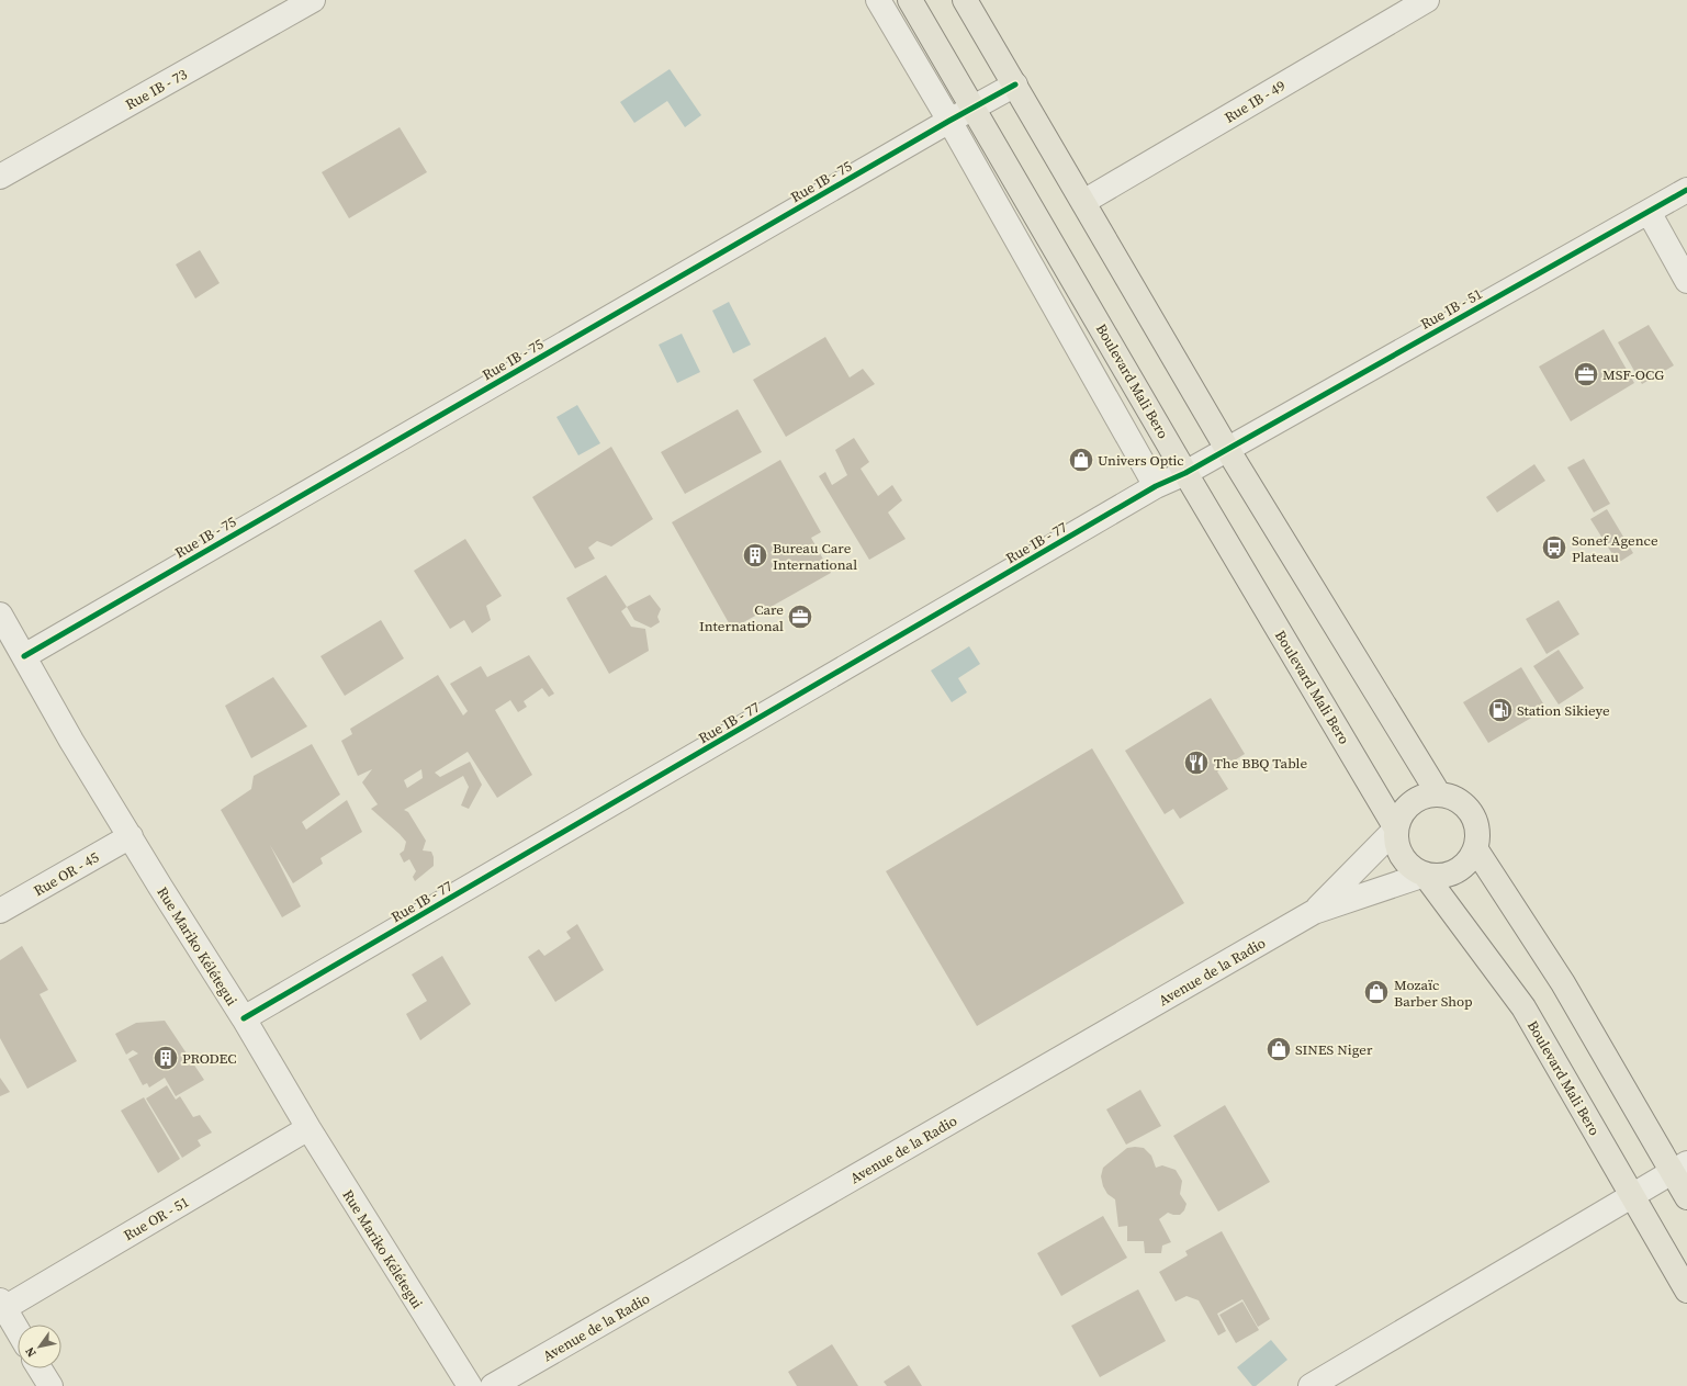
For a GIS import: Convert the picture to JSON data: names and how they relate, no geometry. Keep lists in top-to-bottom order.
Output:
{
  "streets": {
    "main road": ["Boulevard Mali Bero"],
    "street": [
      "Rue IB - 73",
      "Rue IB - 49",
      "Rue IB - 75",
      "Rue IB - 51",
      "Rue IB - 77",
      "Rue OR - 45",
      "Rue Mariko Kélétegui",
      "Avenue de la Radio",
      "Rue OR - 51"
    ]
  },
  "crossings": [
    ["Rue IB - 75", "Boulevard Mali Bero"],
    ["Rue IB - 75", "Rue Mariko Kélétegui"],
    ["Rue IB - 51", "Rue IB - 77"],
    ["Boulevard Mali Bero", "Rue IB - 77"],
    ["Boulevard Mali Bero", "Avenue de la Radio"],
    ["Rue IB - 77", "Rue Mariko Kélétegui"],
    ["Rue OR - 45", "Rue Mariko Kélétegui"],
    ["Rue Mariko Kélétegui", "Rue OR - 51"]
  ],
  "places": {
    "office": ["MSF-OCG", "Care International"],
    "shop": ["Univers Optic", "Mozaïc Barber Shop", "SINES Niger"],
    "bus stop": ["Sonef Agence Plateau"],
    "building": ["Bureau Care International", "PRODEC"],
    "fuel station": ["Station Sikieye"],
    "restaurant": ["The BBQ Table"]
  },
  "north": "bottom left"
}
